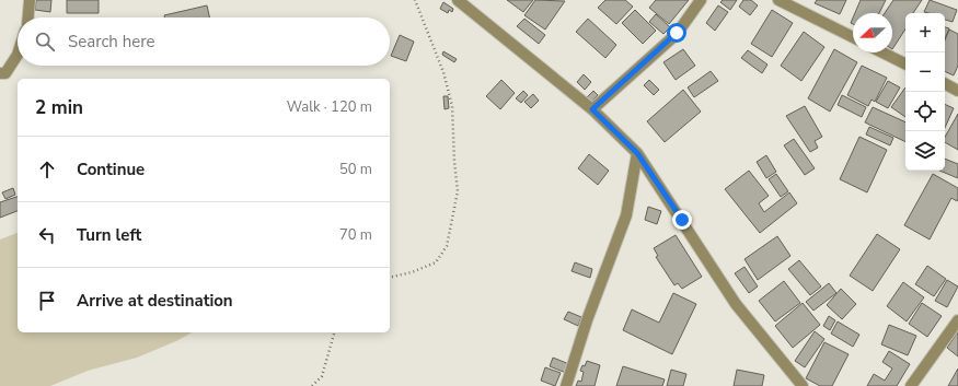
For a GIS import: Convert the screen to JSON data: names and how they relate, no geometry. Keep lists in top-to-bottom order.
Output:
{
  "north": "left",
  "page": {
    "map_buttons": ["+", "−"],
    "search": "Search here",
    "heading": ["2 min", "Walk · 120 m"],
    "list": [
      ["Continue", "50 m"],
      ["Turn left", "70 m"],
      "Arrive at destination"
    ]
  }
}
